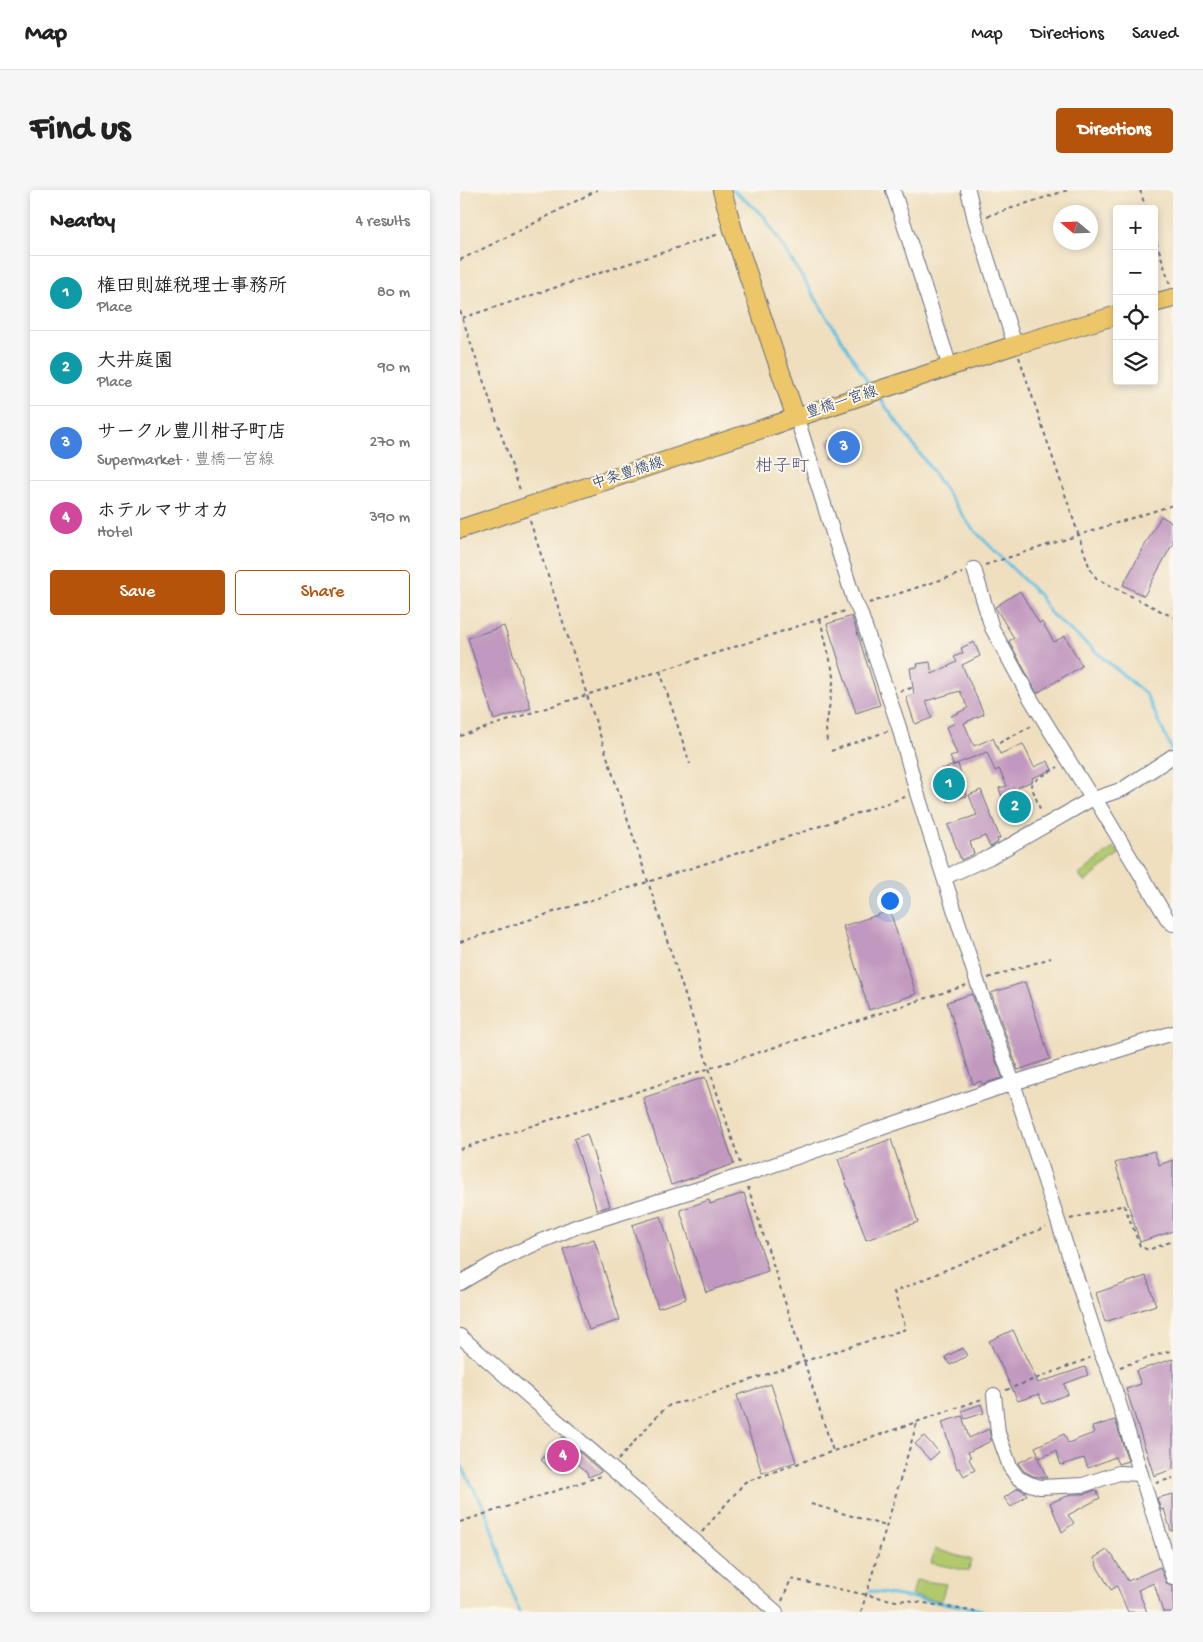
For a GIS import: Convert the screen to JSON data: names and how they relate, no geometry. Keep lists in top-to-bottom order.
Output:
{
  "streets": {
    "main road": ["豊橋一宮線", "中条豊橋線"]
  },
  "crossings": [
    ["豊橋一宮線", "中条豊橋線"]
  ],
  "districts": ["柑子町"],
  "north": "left",
  "page": {
    "header": "Map",
    "nav": ["Map", "Directions", "Saved"],
    "buttons": [
      "Directions",
      ["Save", "Share"]
    ],
    "title": "Find us",
    "heading": ["Nearby", "4 results"],
    "map_buttons": ["+", "−"],
    "list": [
      {
        "mark": "1",
        "name": "権田則雄税理士事務所",
        "note": "Place",
        "value": "80 m"
      },
      {
        "mark": "2",
        "name": "大井庭園",
        "note": "Place",
        "value": "90 m"
      },
      {
        "mark": "3",
        "name": "サークル豊川柑子町店",
        "note": "Supermarket · 豊橋一宮線",
        "value": "270 m"
      },
      {
        "mark": "4",
        "name": "ホテルマサオカ",
        "note": "Hotel",
        "value": "390 m"
      }
    ],
    "pins": [
      "3",
      "1",
      "2",
      "4"
    ]
  }
}
